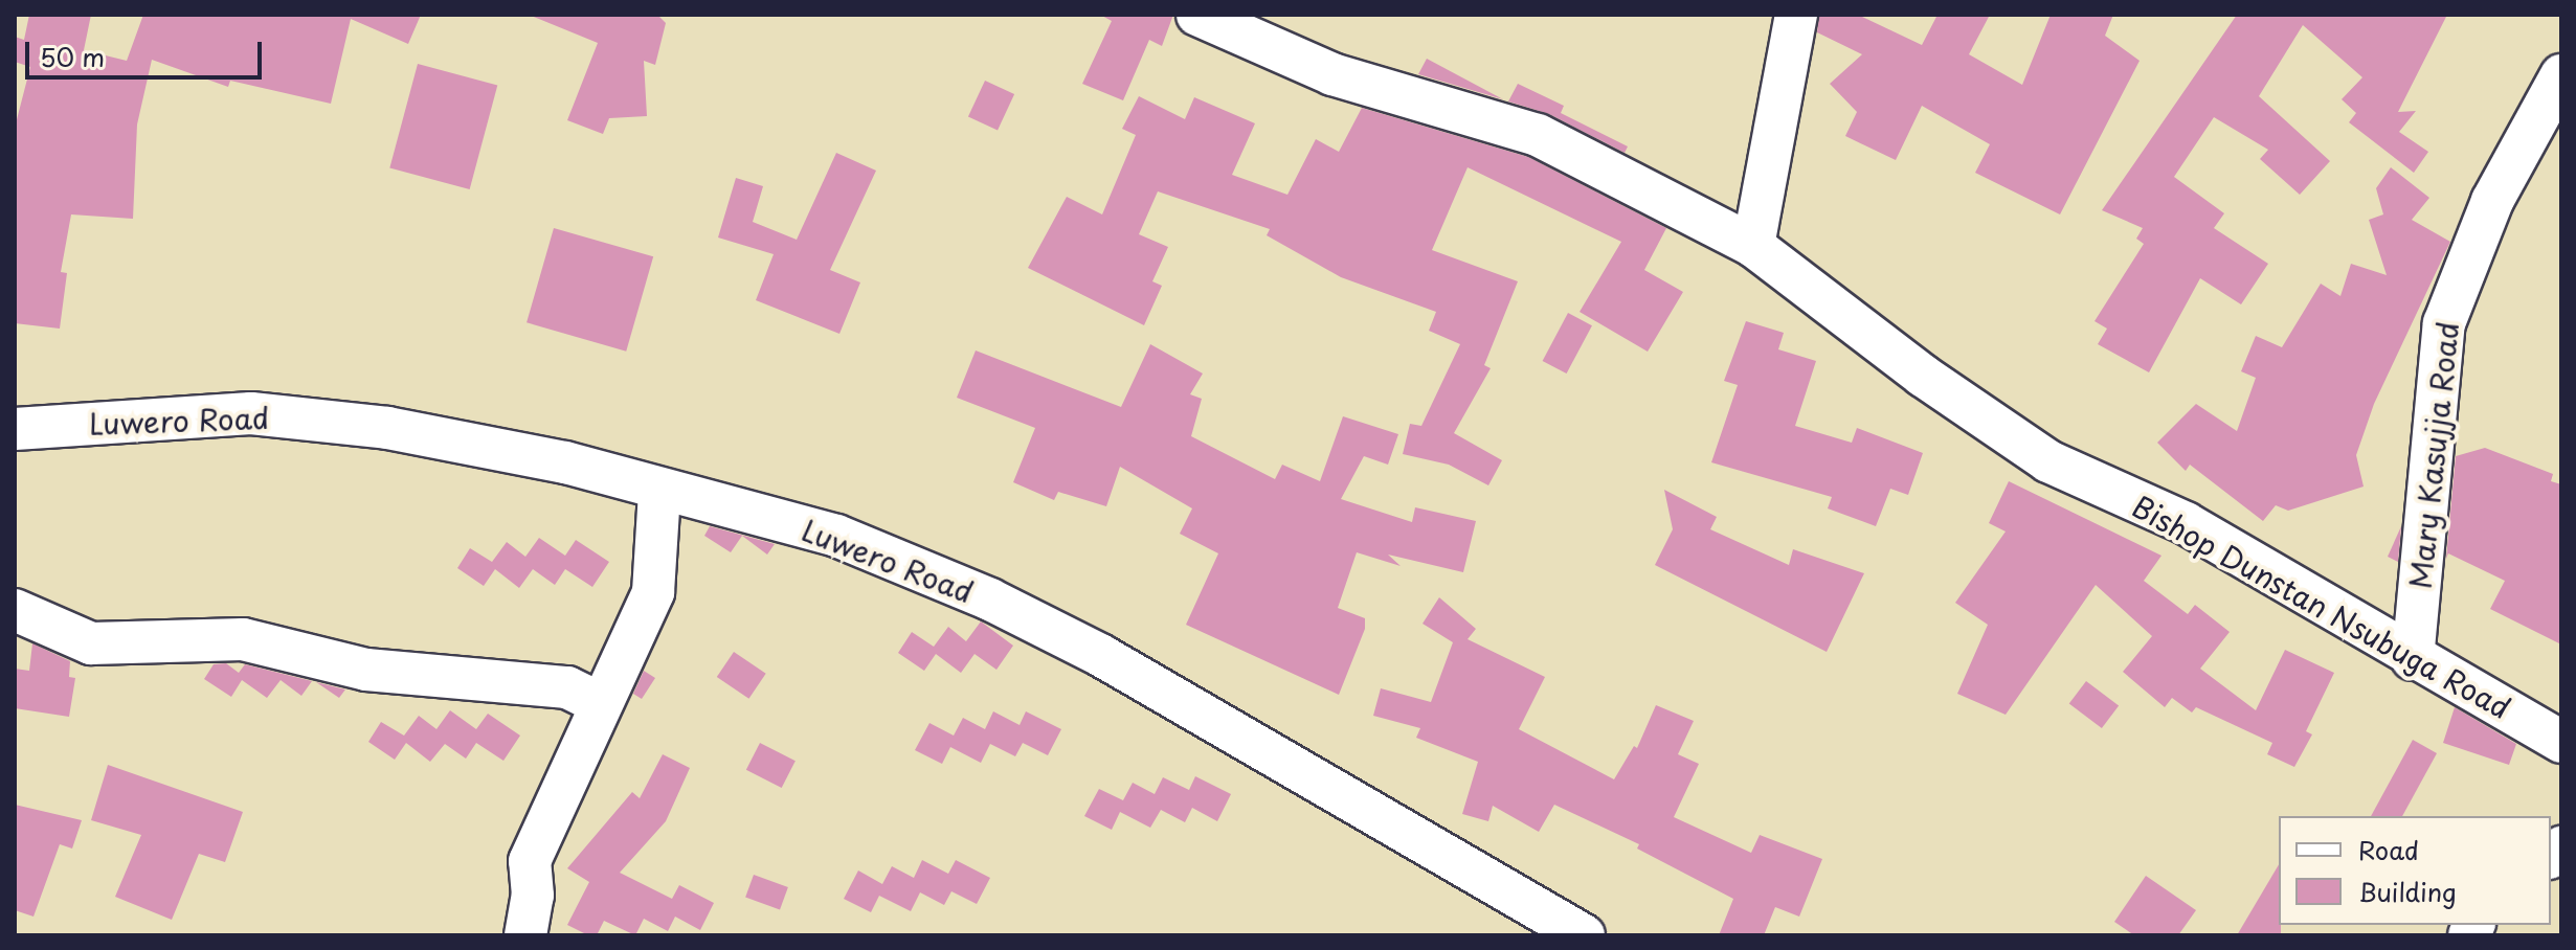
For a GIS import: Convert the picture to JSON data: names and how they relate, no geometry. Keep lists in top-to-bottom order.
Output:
{
  "streets": {
    "street": ["Luwero Road", "Mary Kasujja Road", "Bishop Dunstan Nsubuga Road"]
  },
  "crossings": [
    ["Mary Kasujja Road", "Bishop Dunstan Nsubuga Road"]
  ],
  "legend": ["Road", "Building"],
  "scale_bar": "50 m"
}
